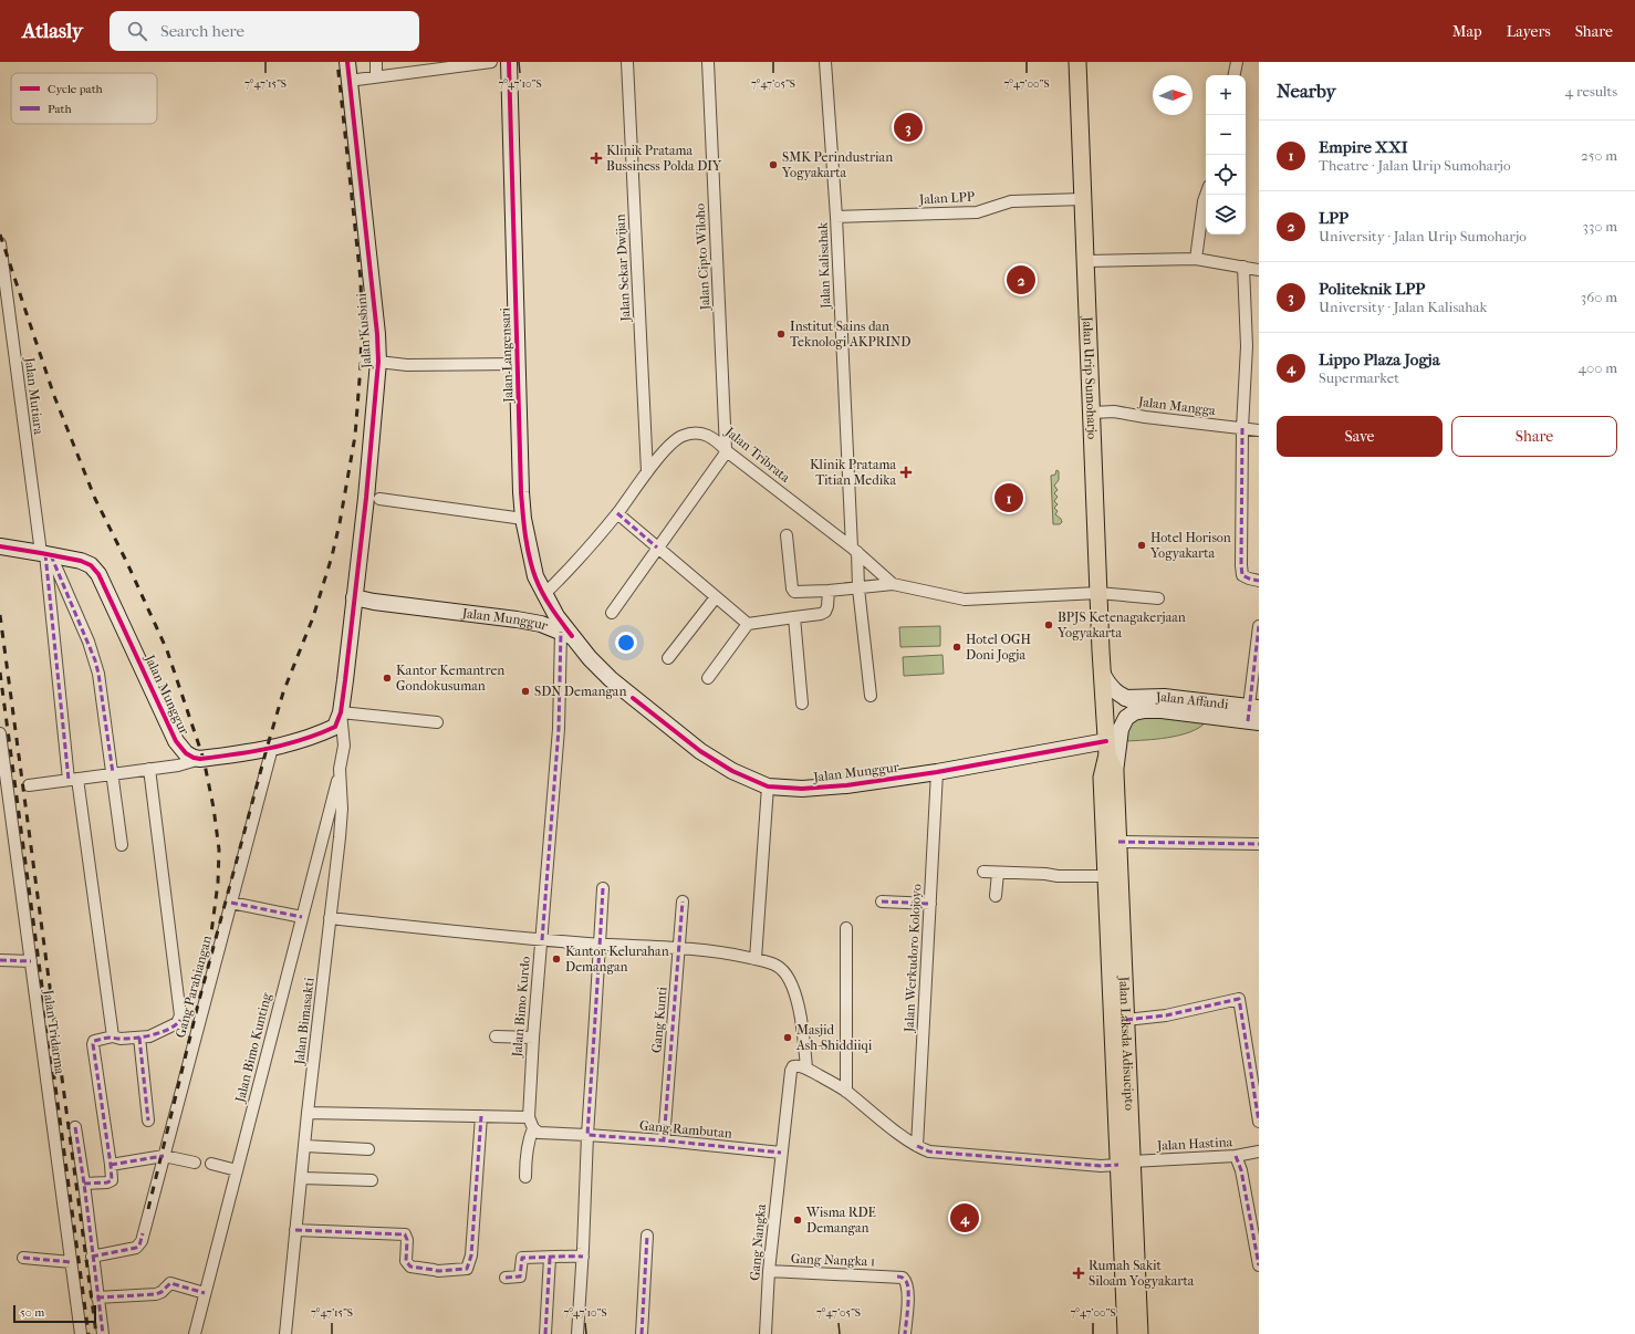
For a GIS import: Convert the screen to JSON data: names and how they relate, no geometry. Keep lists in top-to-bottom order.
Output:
{
  "streets": {
    "main road": [
      "Jalan Kusbini",
      "Jalan Langensari",
      "Jalan Urip Sumoharjo",
      "Jalan Munggur",
      "Jalan Affandi",
      "Jalan Laksda Adisucipto"
    ],
    "street": [
      "Jalan LPP",
      "Jalan Cipto Wiloho",
      "Jalan Kalisahak",
      "Jalan Sekar Dwijan",
      "Jalan Mutiara",
      "Jalan Mangga",
      "Jalan Tribrata",
      "Jalan Werkudoro Kolojoyo",
      "Gang Parahiangan",
      "Jalan Bimo Kurdo",
      "Gang Kunti",
      "Jalan Bimasakti",
      "Jalan Tridarma",
      "Jalan Bimo Kunting",
      "Gang Rambutan",
      "Jalan Hastina",
      "Gang Nangka",
      "Gang Nangka 1"
    ]
  },
  "crossings": [
    ["Jalan LPP", "Jalan Kalisahak"],
    ["Jalan LPP", "Jalan Urip Sumoharjo"],
    ["Jalan Cipto Wiloho", "Jalan Tribrata"],
    ["Jalan Kalisahak", "Jalan Tribrata"],
    ["Jalan Sekar Dwijan", "Jalan Tribrata"],
    ["Jalan Kusbini", "Jalan Munggur"],
    ["Jalan Langensari", "Jalan Tribrata"],
    ["Jalan Langensari", "Jalan Munggur"],
    ["Jalan Langensari", "Jalan Bimo Kurdo"],
    ["Jalan Urip Sumoharjo", "Jalan Mangga"],
    ["Jalan Urip Sumoharjo", "Jalan Laksda Adisucipto"],
    ["Jalan Mutiara", "Jalan Munggur"],
    ["Jalan Munggur", "Jalan Werkudoro Kolojoyo"],
    ["Jalan Munggur", "Jalan Bimo Kurdo"],
    ["Jalan Munggur", "Jalan Laksda Adisucipto"],
    ["Jalan Werkudoro Kolojoyo", "Jalan Hastina"],
    ["Gang Kunti", "Gang Rambutan"],
    ["Jalan Bimasakti", "Jalan Bimo Kunting"],
    ["Jalan Laksda Adisucipto", "Jalan Hastina"],
    ["Gang Rambutan", "Gang Nangka"],
    ["Jalan Hastina", "Gang Nangka"],
    ["Gang Nangka", "Gang Nangka 1"]
  ],
  "places": {
    "health": ["Klinik Pratama Bussiness Polda DIY", "Klinik Pratama Titian Medika", "Rumah Sakit Siloam Yogyakarta"],
    "other": [
      "SMK Perindustrian Yogyakarta",
      "Institut Sains dan Teknologi AKPRIND",
      "Hotel Horison Yogyakarta",
      "BPJS Ketenagakerjaan Yogyakarta",
      "Hotel OGH Doni Jogja",
      "Kantor Kemantren Gondokusuman",
      "SDN Demangan",
      "Kantor Kelurahan Demangan",
      "Masjid Ash-Shiddiiqi",
      "Wisma RDE Demangan"
    ]
  },
  "legend": ["Cycle path", "Path"],
  "scale_bar": "50 m",
  "north": "right",
  "page": {
    "header": "Atlasly",
    "search": "Search here",
    "nav": ["Map", "Layers", "Share"],
    "heading": ["Nearby", "4 results"],
    "map_buttons": ["+", "−"],
    "pins": [
      "3",
      "2",
      "1",
      "4"
    ],
    "list": [
      {
        "mark": "1",
        "name": "Empire XXI",
        "note": "Theatre · Jalan Urip Sumoharjo",
        "value": "250 m"
      },
      {
        "mark": "2",
        "name": "LPP",
        "note": "University · Jalan Urip Sumoharjo",
        "value": "330 m"
      },
      {
        "mark": "3",
        "name": "Politeknik LPP",
        "note": "University · Jalan Kalisahak",
        "value": "360 m"
      },
      {
        "mark": "4",
        "name": "Lippo Plaza Jogja",
        "note": "Supermarket",
        "value": "400 m"
      }
    ],
    "buttons": ["Save", "Share"],
    "scale": "50 m"
  },
  "coordinates": [
    "7°47'15\"S",
    "7°47'10\"S",
    "7°47'05\"S",
    "7°47'00\"S"
  ]
}
